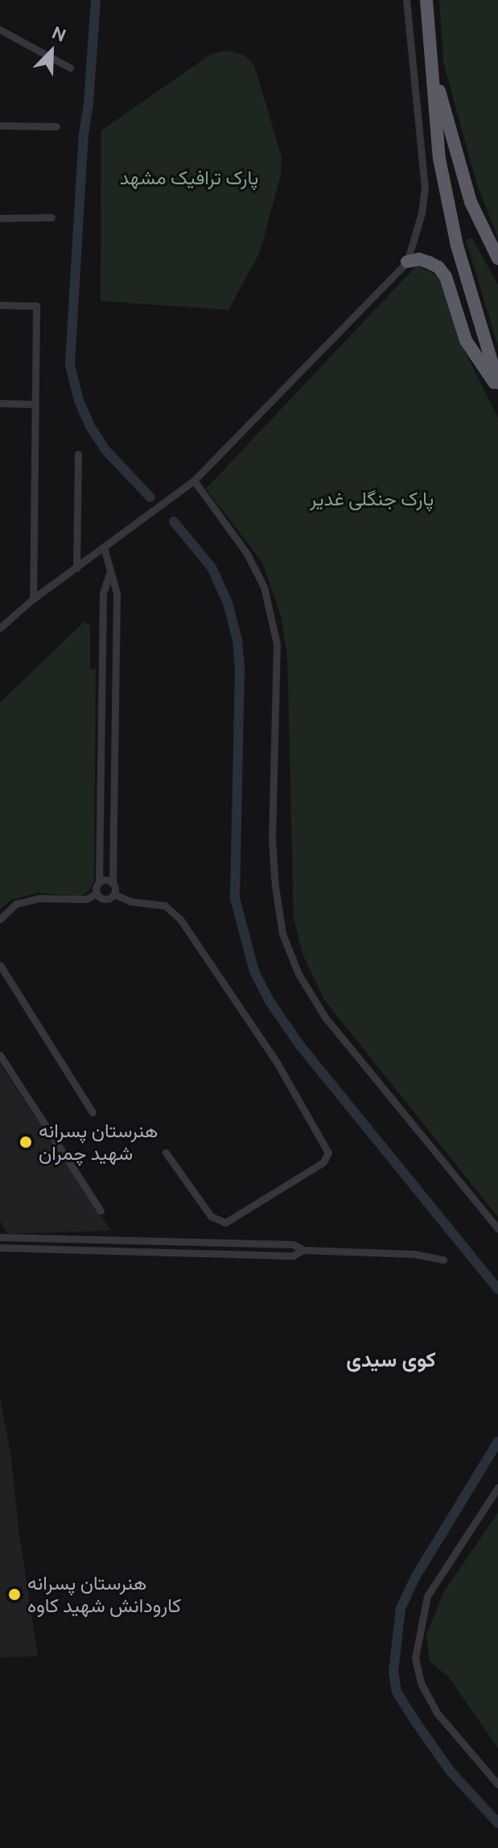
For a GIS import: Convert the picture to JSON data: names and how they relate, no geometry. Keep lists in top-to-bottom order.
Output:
{
  "districts": ["کوی سیدی"],
  "parks": ["پارک ترافیک مشهد", "پارک جنگلی غدیر"],
  "places": ["هنرستان پسرانه شهید چمران", "هنرستان پسرانه کارودانش شهید کاوه"],
  "north": "top right"
}
